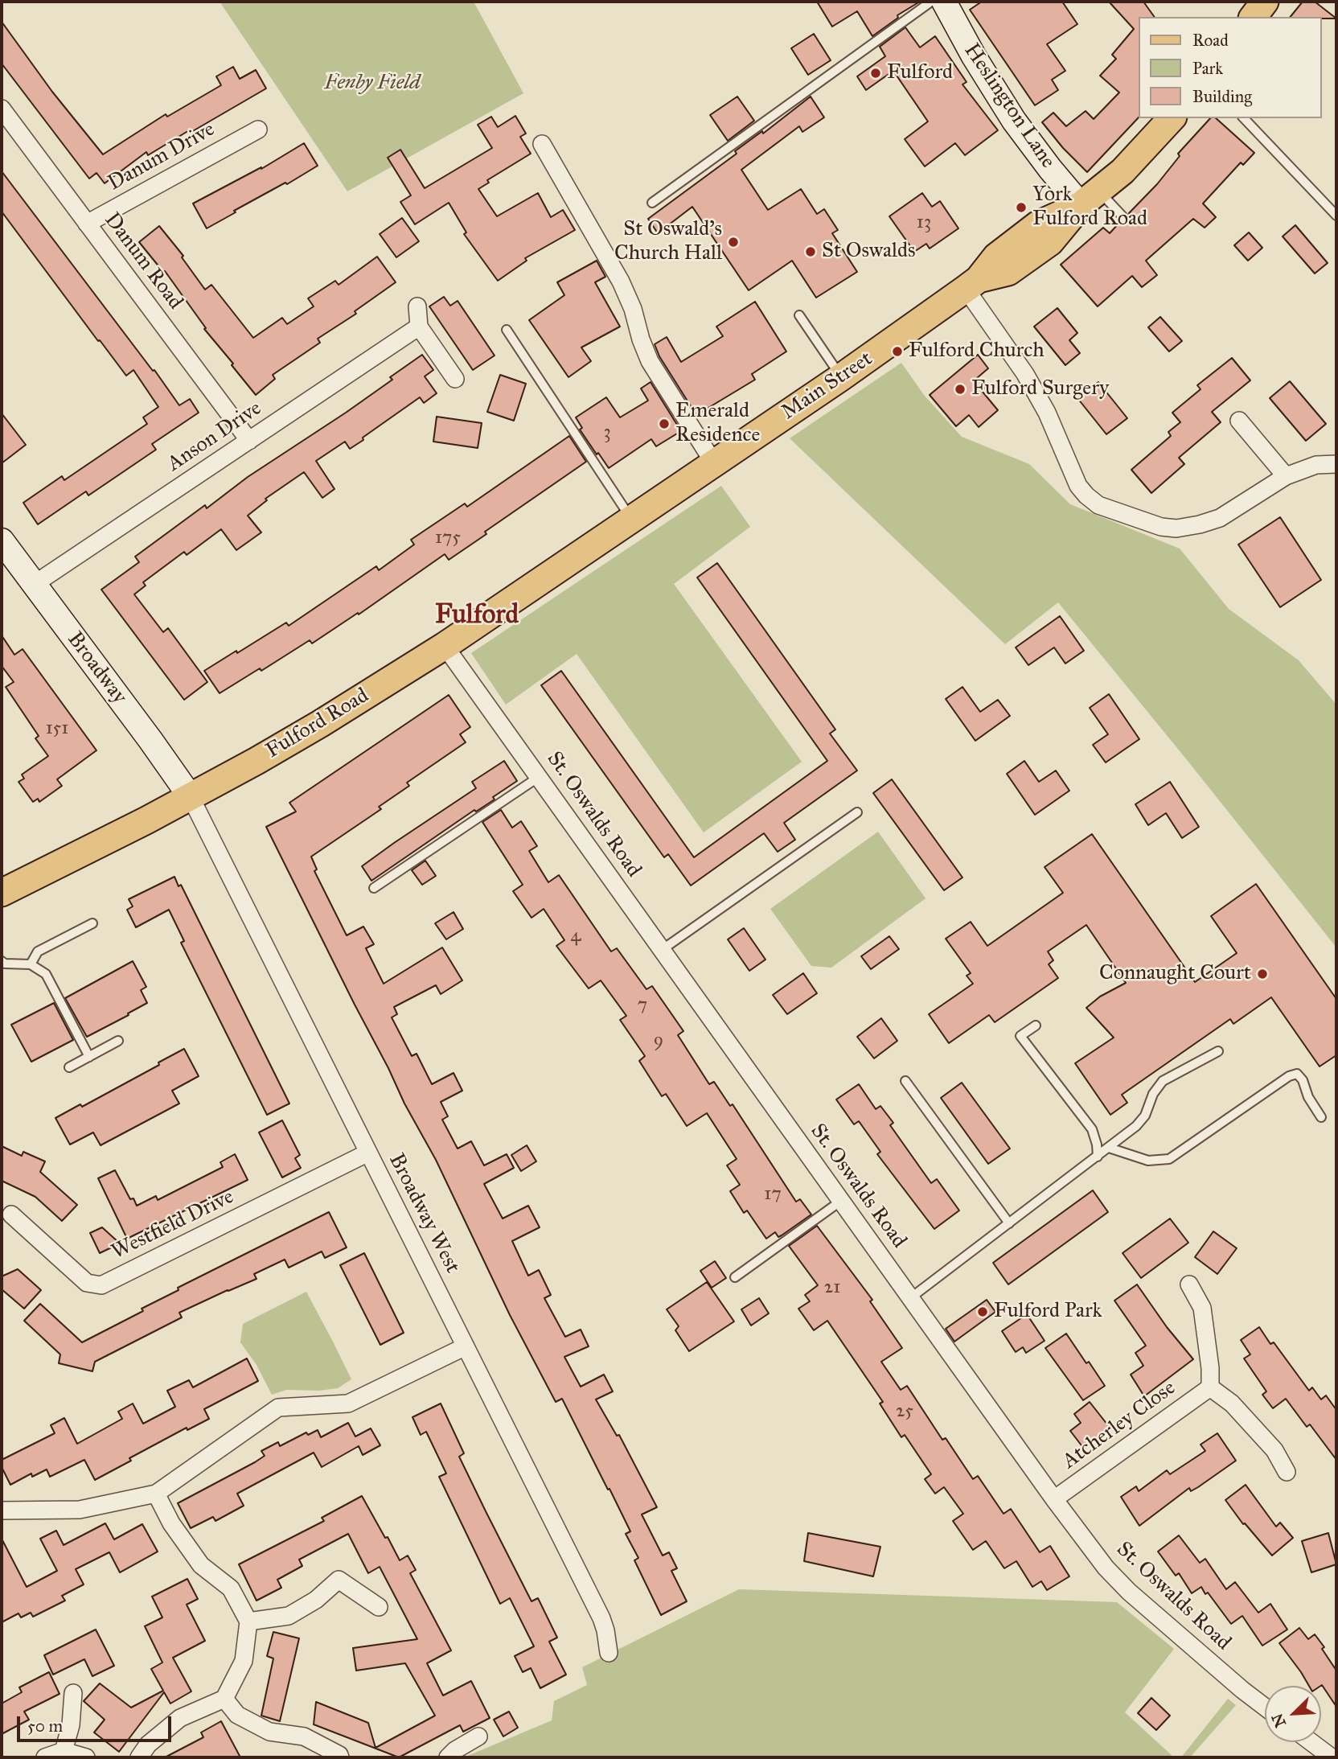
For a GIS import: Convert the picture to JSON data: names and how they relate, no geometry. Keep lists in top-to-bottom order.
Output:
{
  "streets": {
    "main road": ["Main Street", "Fulford Road"],
    "street": [
      "Heslington Lane",
      "Danum Drive",
      "Danum Road",
      "Anson Drive",
      "Broadway",
      "St. Oswalds Road",
      "Broadway West",
      "Westfield Drive",
      "Atcherley Close"
    ]
  },
  "crossings": [
    ["Heslington Lane", "Main Street"],
    ["Danum Drive", "Danum Road"],
    ["Danum Road", "Anson Drive"],
    ["Main Street", "Fulford Road"],
    ["Anson Drive", "Broadway"],
    ["Broadway", "Fulford Road"],
    ["Broadway", "Broadway West"],
    ["Fulford Road", "St. Oswalds Road"],
    ["Fulford Road", "Broadway West"],
    ["St. Oswalds Road", "Atcherley Close"],
    ["Broadway West", "Westfield Drive"]
  ],
  "districts": ["Fulford"],
  "parks": ["Fenby Field"],
  "places": [
    "Fulford",
    "York Fulford Road",
    "St Oswald's Church Hall",
    "St Oswalds",
    "Fulford Church",
    "Fulford Surgery",
    "Emerald Residence",
    "Connaught Court",
    "Fulford Park"
  ],
  "house_numbers": [
    "13",
    "3",
    "175",
    "151",
    "4",
    "7",
    "9",
    "17",
    "21",
    "25"
  ],
  "legend": ["Road", "Park", "Building"],
  "scale_bar": "50 m",
  "north": "bottom left"
}
